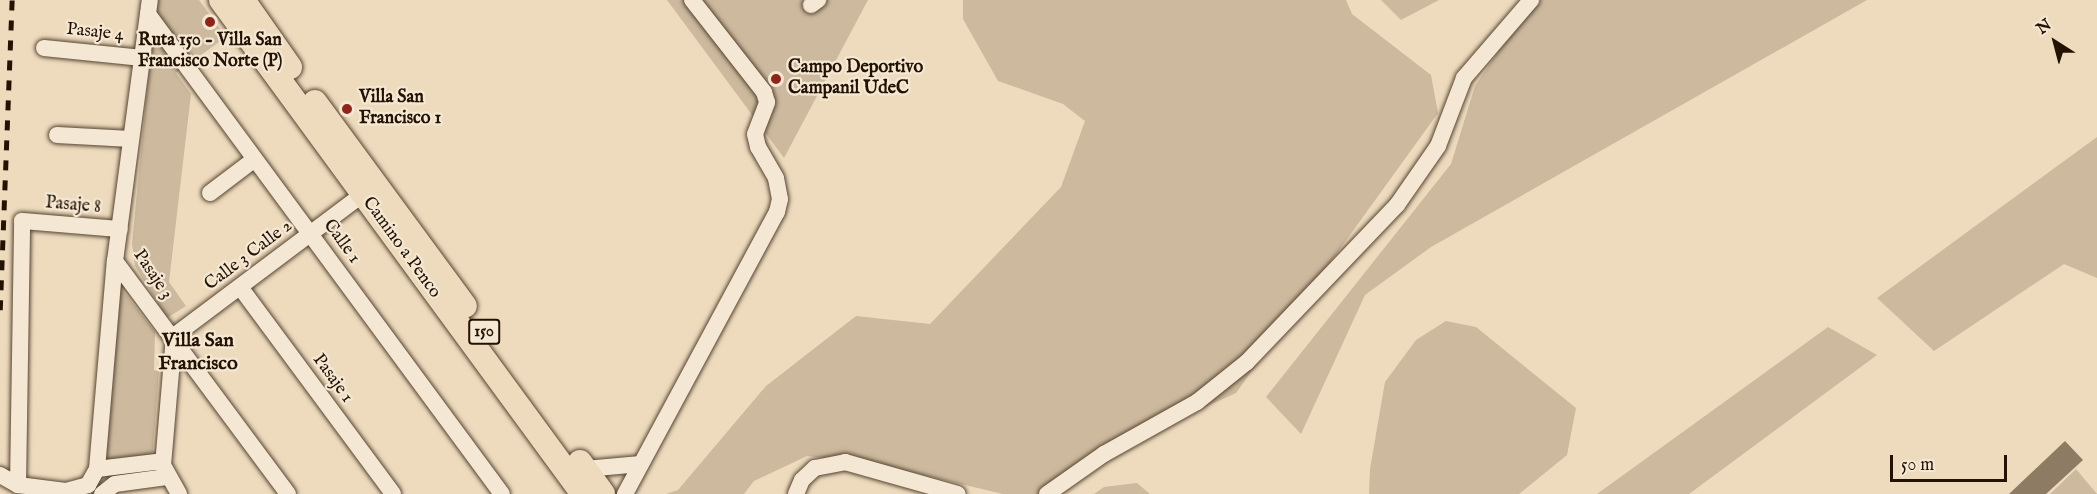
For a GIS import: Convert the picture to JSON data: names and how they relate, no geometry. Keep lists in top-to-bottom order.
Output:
{
  "streets": {
    "highway": ["Camino a Penco", "150"],
    "street": [
      "Pasaje 4",
      "Pasaje 8",
      "Calle 1",
      "Calle 3 Calle 2",
      "Pasaje 3",
      "Pasaje 1"
    ]
  },
  "crossings": [
    ["Pasaje 4", "Pasaje 3"],
    ["Pasaje 8", "Pasaje 3"],
    ["Calle 1", "Calle 3 Calle 2"],
    ["Calle 1", "Pasaje 3"],
    ["Camino a Penco", "Calle 3 Calle 2"],
    ["Calle 3 Calle 2", "Pasaje 3"],
    ["Calle 3 Calle 2", "Pasaje 1"]
  ],
  "districts": ["Villa San Francisco"],
  "places": ["Ruta 150 - Villa San Francisco Norte (P)", "Campo Deportivo Campanil UdeC", "Villa San Francisco 1"],
  "scale_bar": "50 m",
  "north": "top left"
}
